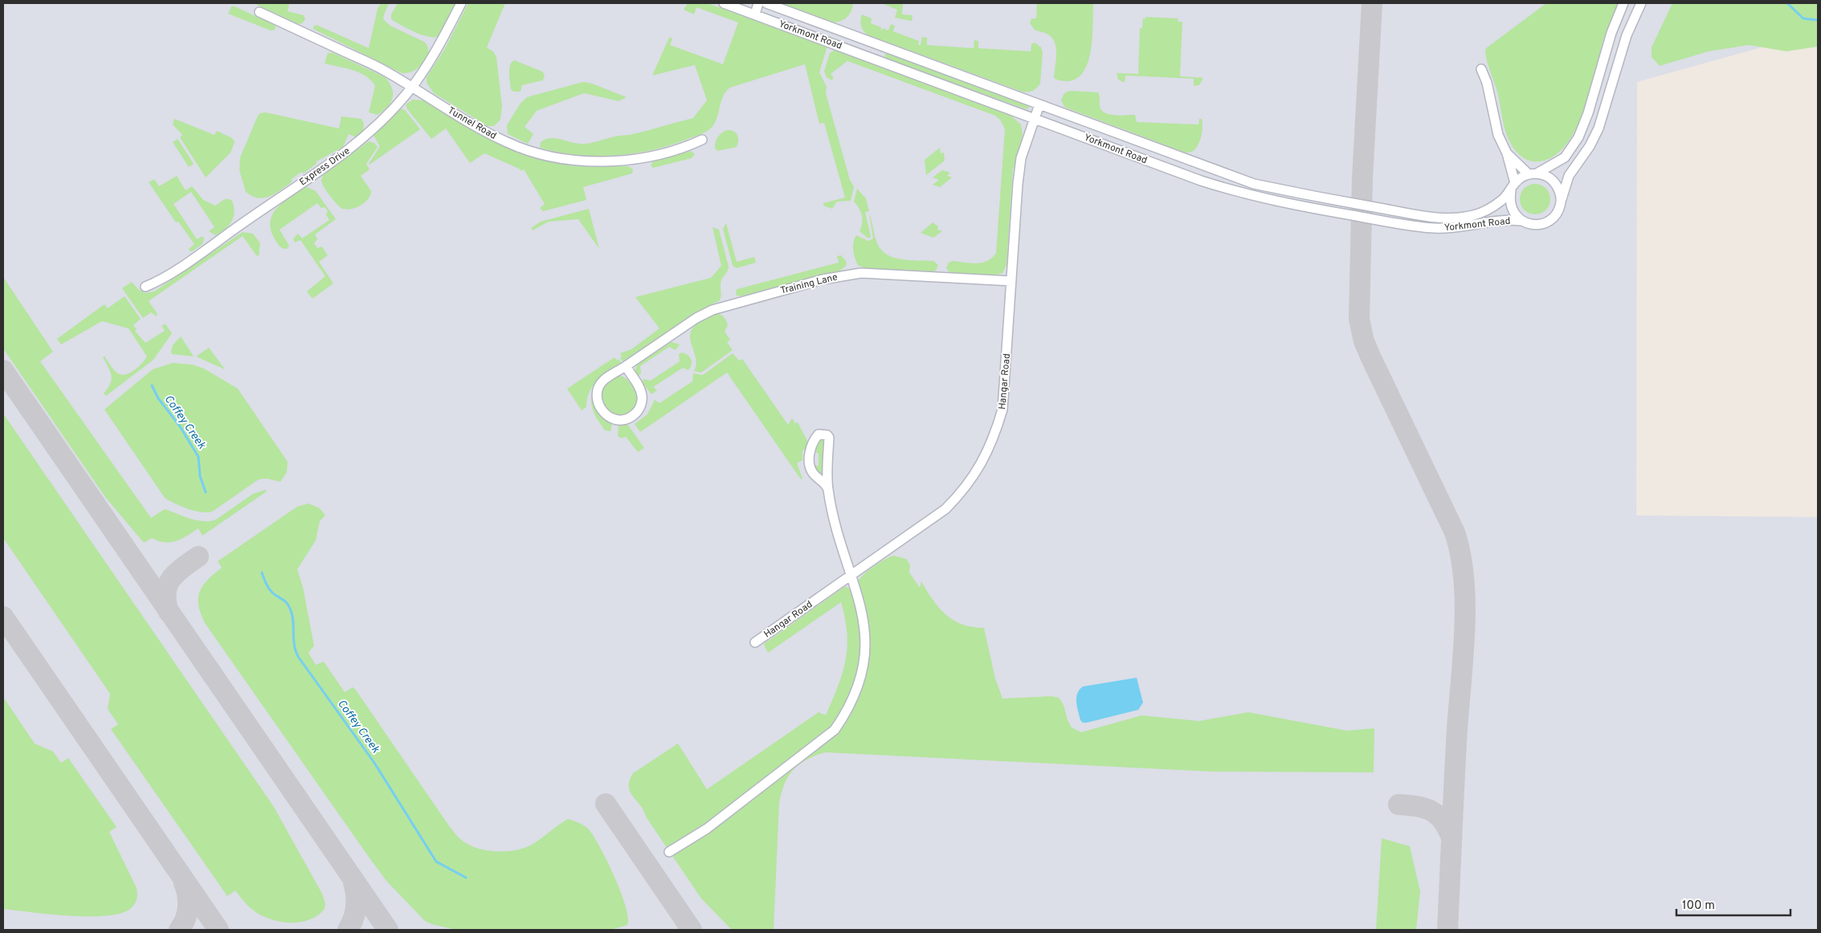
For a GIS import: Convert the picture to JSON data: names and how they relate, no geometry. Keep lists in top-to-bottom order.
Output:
{
  "streets": {
    "street": [
      "Yorkmont Road",
      "Tunnel Road",
      "Express Drive",
      "Training Lane",
      "Hangar Road"
    ]
  },
  "crossings": [
    ["Yorkmont Road", "Hangar Road"],
    ["Tunnel Road", "Express Drive"],
    ["Training Lane", "Hangar Road"]
  ],
  "water": ["Coffey Creek"],
  "scale_bar": "100 m"
}
